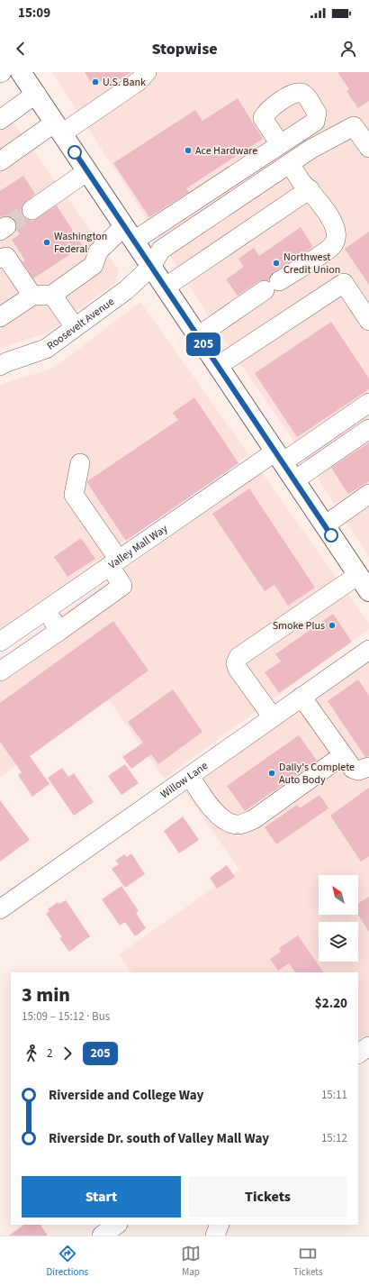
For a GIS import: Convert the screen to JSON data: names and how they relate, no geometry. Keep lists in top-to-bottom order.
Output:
{
  "streets": {
    "street": ["Roosevelt Avenue", "Valley Mall Way", "Willow Lane"]
  },
  "places": [
    "U.S. Bank",
    "Ace Hardware",
    "Washington Federal",
    "Northwest Credit Union",
    "Smoke Plus",
    "Dally's Complete Auto Body"
  ],
  "lines": ["bus line 205"],
  "north": "top left",
  "page": {
    "status": "15:09",
    "header": "Stopwise",
    "on_map": "205",
    "heading": ["3 min", "15:09 – 15:12 · Bus", "$2.20"],
    "legs": ["2", "205"],
    "list": [
      {
        "name": "Riverside and College Way",
        "value": "15:11"
      },
      {
        "name": "Riverside Dr. south of Valley Mall Way",
        "value": "15:12"
      }
    ],
    "buttons": ["Start", "Tickets"],
    "tabs": ["Directions", "Map", "Tickets"]
  }
}
